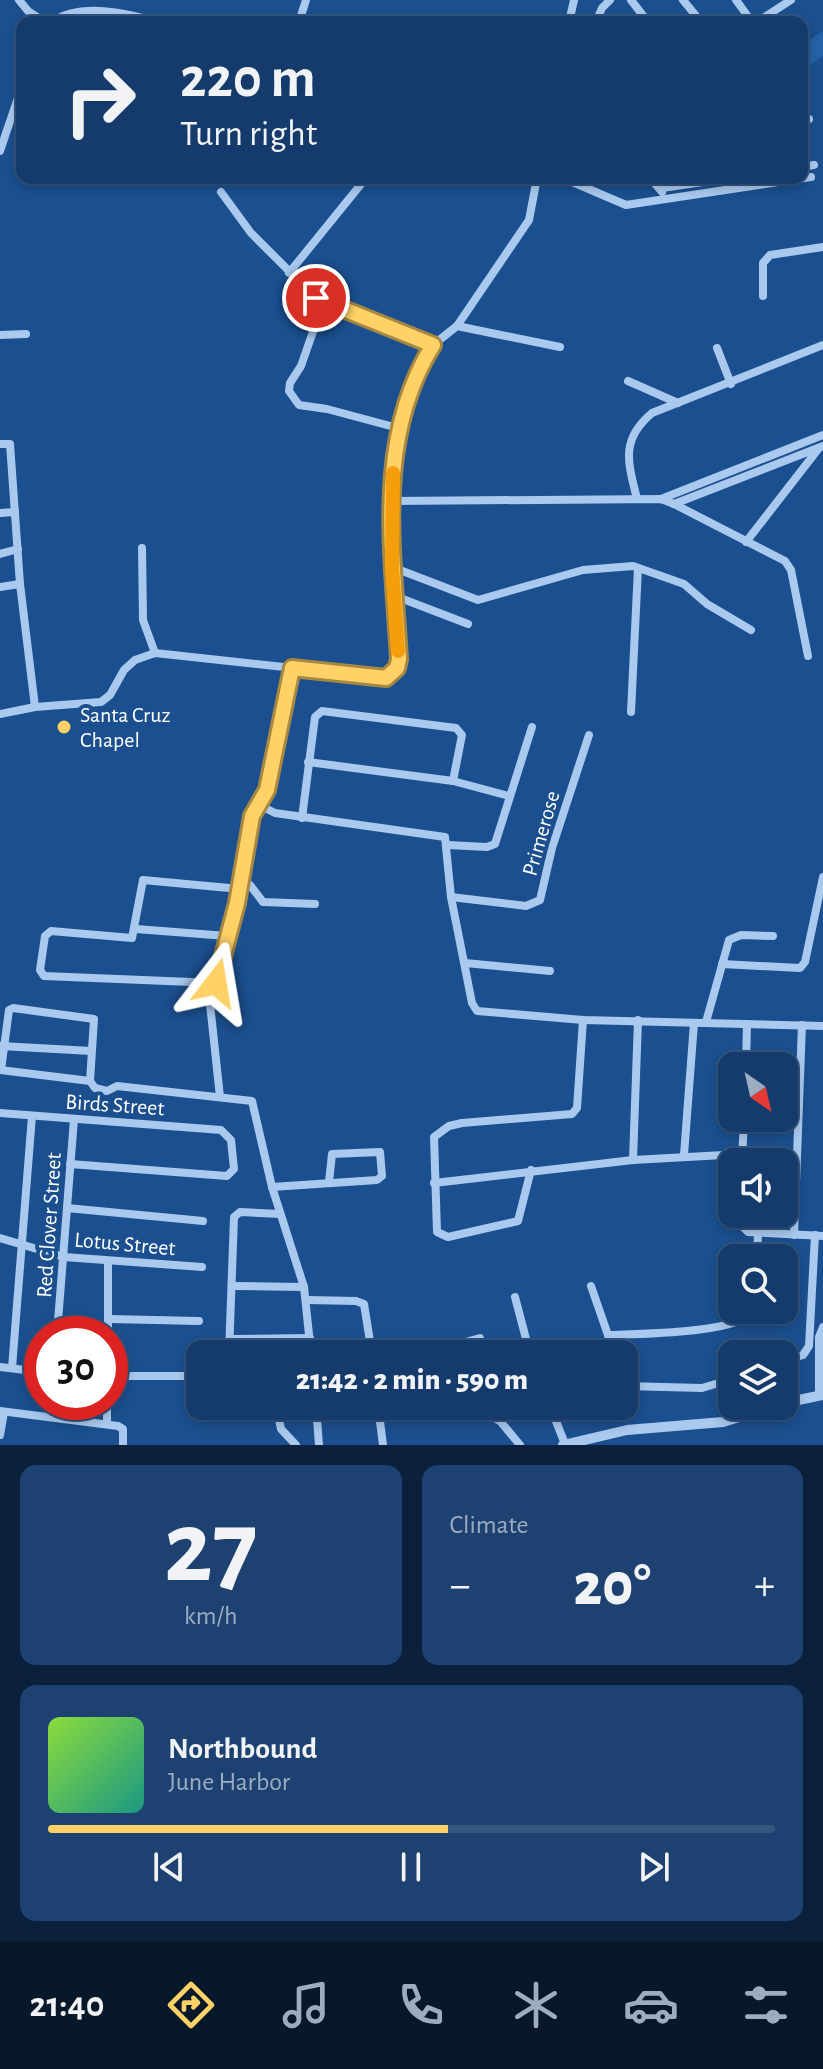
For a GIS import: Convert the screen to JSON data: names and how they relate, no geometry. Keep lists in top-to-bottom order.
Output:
{
  "streets": {
    "street": [
      "Primerose",
      "Birds Street",
      "Red Clover Street",
      "Lotus Street"
    ]
  },
  "crossings": [
    ["Birds Street", "Red Clover Street"],
    ["Red Clover Street", "Lotus Street"]
  ],
  "places": ["Santa Cruz Chapel"],
  "north": "bottom right",
  "page": {
    "turn": ["220 m", "Turn right"],
    "limit": "30",
    "trip": "21:42 · 2 min · 590 m",
    "tile": [
      ["27", "km/h"],
      "Climate"
    ],
    "heat": ["−", "20°", "+"],
    "song": ["Northbound", "June Harbor"],
    "tabs": "21:40"
  }
}
